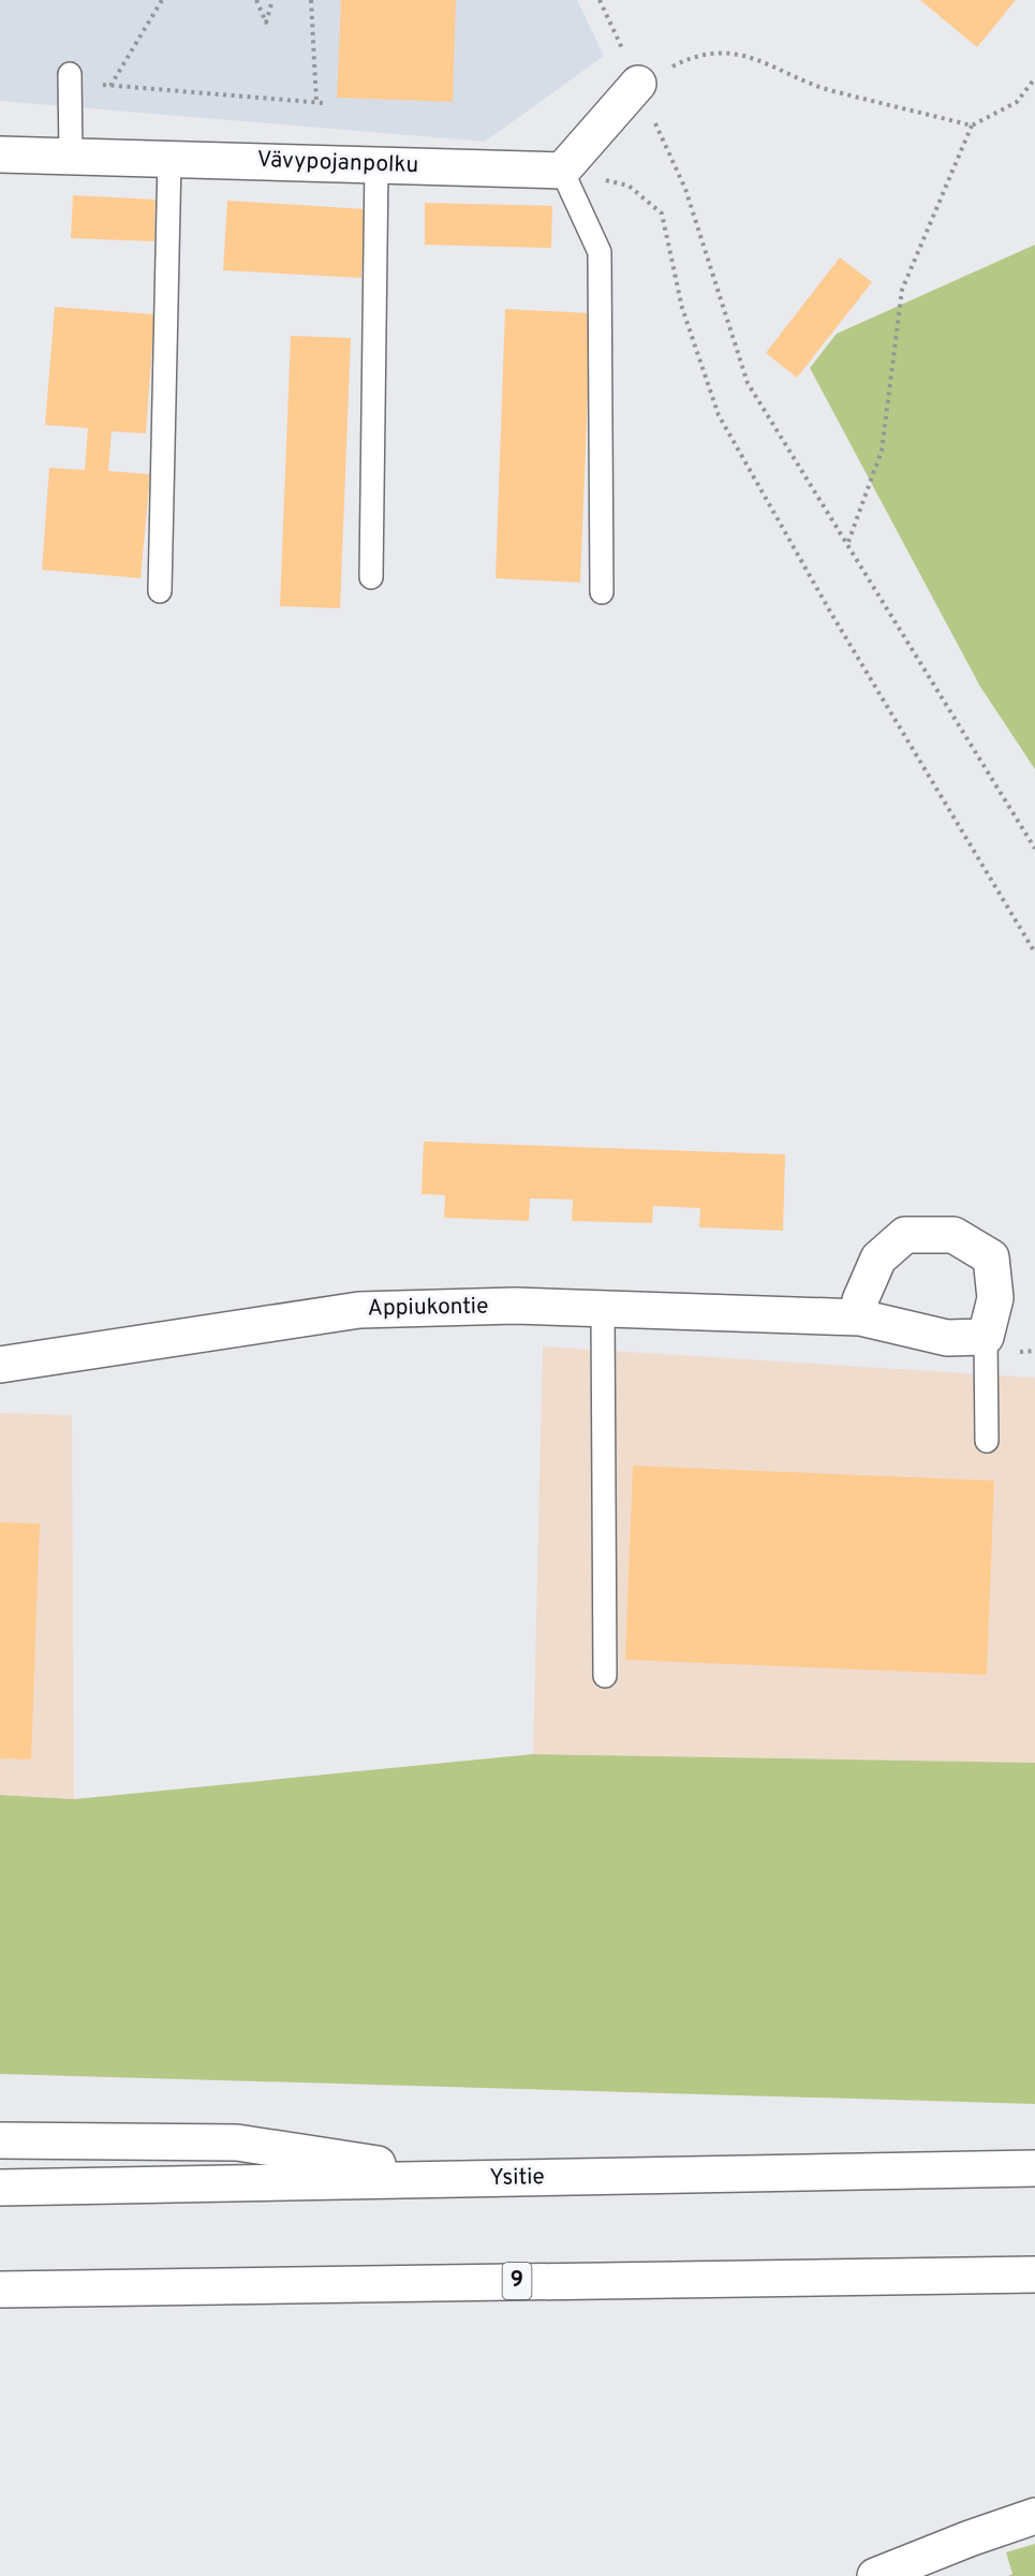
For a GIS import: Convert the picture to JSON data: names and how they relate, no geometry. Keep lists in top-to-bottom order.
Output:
{
  "streets": {
    "main road": [
      "Vävypojanpolku",
      "Appiukontie",
      "Ysitie",
      "9"
    ]
  }
}
